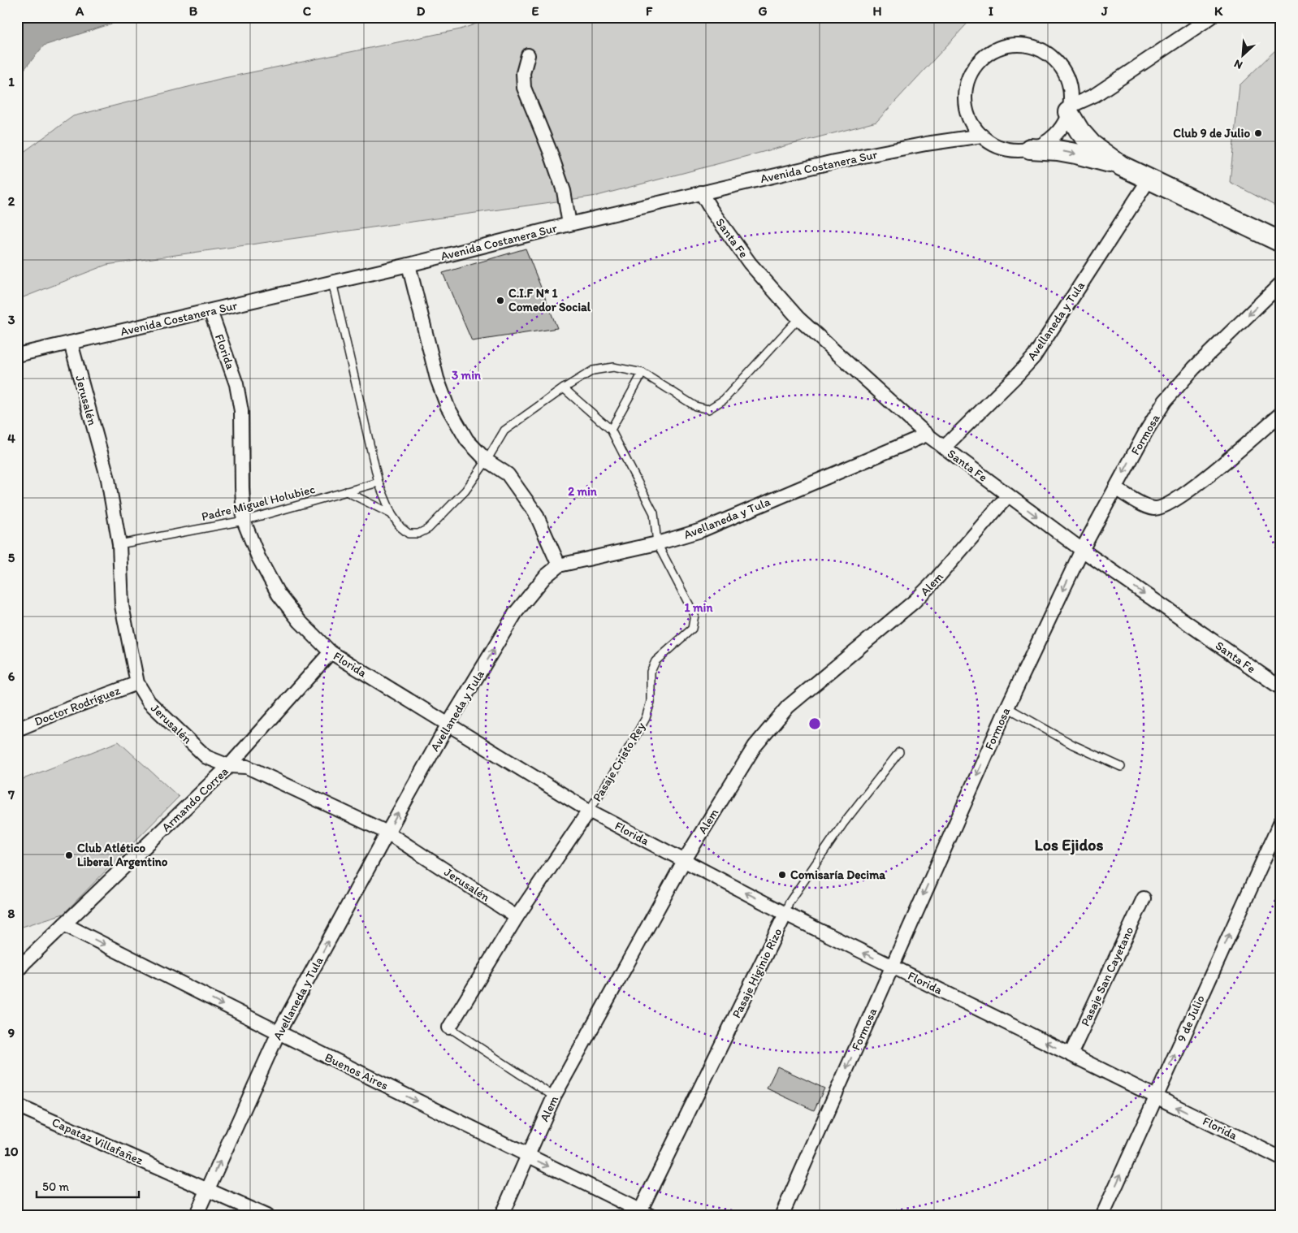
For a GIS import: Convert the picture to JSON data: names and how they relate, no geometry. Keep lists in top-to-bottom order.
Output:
{
  "streets": {
    "street": [
      "Avenida Costanera Sur",
      "Santa Fe",
      "Avellaneda y Tula",
      "Florida",
      "Jerusalén",
      "Formosa",
      "Alem",
      "Doctor Rodríguez",
      "Pasaje Cristo Rey",
      "Armando Correa",
      "Pasaje Higinio Rizo",
      "Pasaje San Cayetano",
      "9 de Julio",
      "Buenos Aires",
      "Capataz Villafañez"
    ],
    "lane": ["Padre Miguel Holubiec"]
  },
  "crossings": [
    ["Avenida Costanera Sur", "Santa Fe"],
    ["Avenida Costanera Sur", "Florida"],
    ["Avenida Costanera Sur", "Jerusalén"],
    ["Santa Fe", "Avellaneda y Tula"],
    ["Santa Fe", "Formosa"],
    ["Santa Fe", "Alem"],
    ["Avellaneda y Tula", "Florida"],
    ["Avellaneda y Tula", "Jerusalén"],
    ["Avellaneda y Tula", "Pasaje Cristo Rey"],
    ["Avellaneda y Tula", "Buenos Aires"],
    ["Avellaneda y Tula", "Capataz Villafañez"],
    ["Florida", "Formosa"],
    ["Florida", "Padre Miguel Holubiec"],
    ["Florida", "Alem"],
    ["Florida", "Pasaje Cristo Rey"],
    ["Florida", "Armando Correa"],
    ["Florida", "Pasaje Higinio Rizo"],
    ["Florida", "Pasaje San Cayetano"],
    ["Florida", "9 de Julio"],
    ["Jerusalén", "Padre Miguel Holubiec"],
    ["Jerusalén", "Doctor Rodríguez"],
    ["Jerusalén", "Pasaje Cristo Rey"],
    ["Jerusalén", "Armando Correa"],
    ["Alem", "Pasaje Cristo Rey"],
    ["Alem", "Buenos Aires"],
    ["Armando Correa", "Buenos Aires"],
    ["Pasaje Higinio Rizo", "Buenos Aires"]
  ],
  "one_way": [
    "Santa Fe",
    "Avellaneda y Tula",
    "Florida",
    "Formosa",
    "9 de Julio",
    "Buenos Aires"
  ],
  "districts": ["Los Ejidos"],
  "places": [
    "Club 9 de Julio",
    "C.I.F N* 1 Comedor Social",
    "Club Atlético Liberal Argentino",
    "Comisaría Decima"
  ],
  "scale_bar": "50 m",
  "north": "bottom left",
  "grid": {
    "columns": [
      "A",
      "B",
      "C",
      "D",
      "E",
      "F",
      "G",
      "H",
      "I",
      "J",
      "K"
    ],
    "rows": [
      "1",
      "2",
      "3",
      "4",
      "5",
      "6",
      "7",
      "8",
      "9",
      "10"
    ]
  },
  "rings": ["3 min", "2 min", "1 min"]
}
